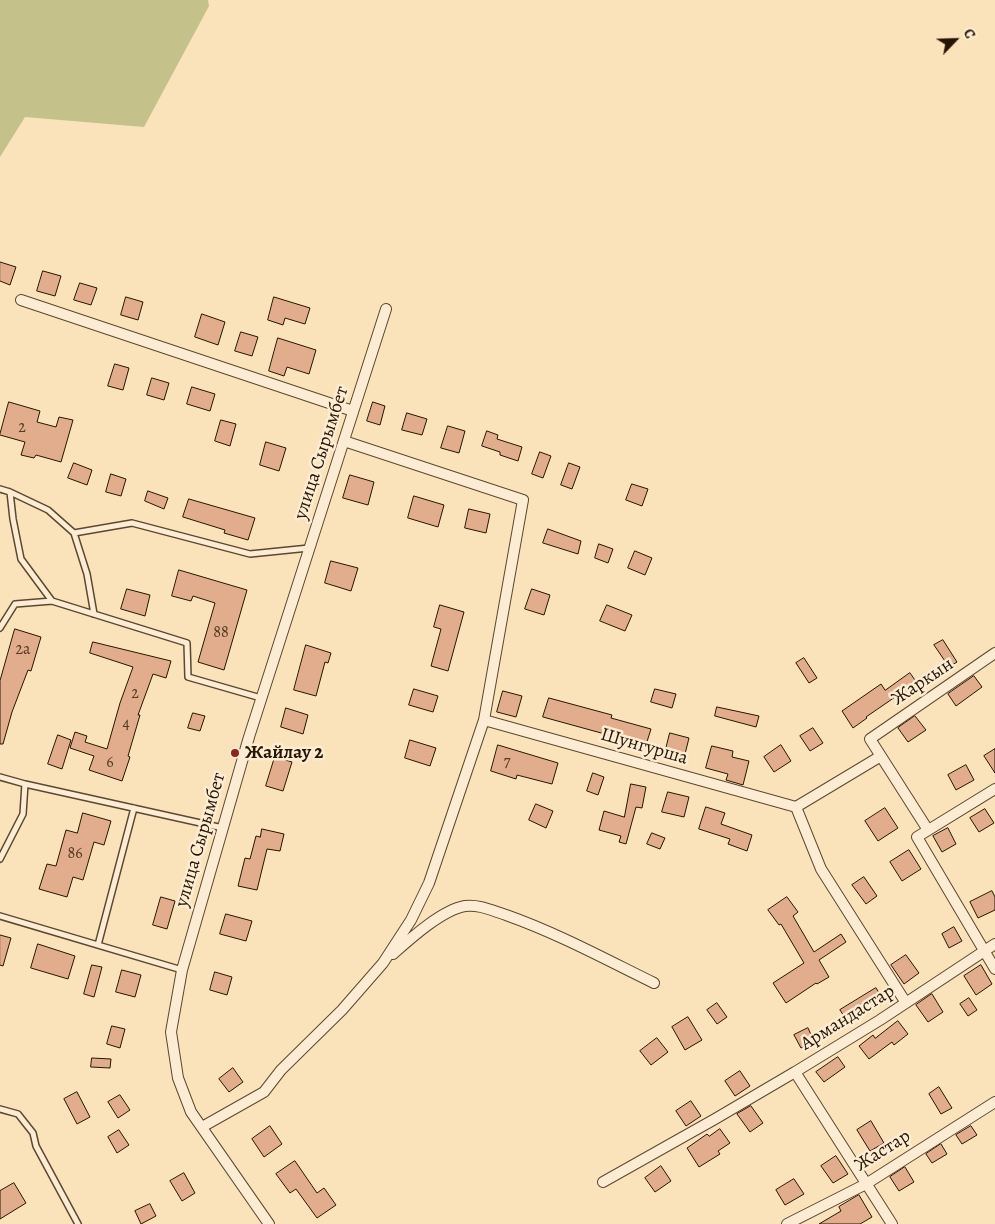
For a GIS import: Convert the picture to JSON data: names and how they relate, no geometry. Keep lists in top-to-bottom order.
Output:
{
  "streets": {
    "street": [
      "улица Сырымбет",
      "Жаркын",
      "Шунгурша",
      "Армандастар",
      "Жастар"
    ]
  },
  "crossings": [
    ["Армандастар", "Жастар"]
  ],
  "places": ["Жайлау 2"],
  "house_numbers": [
    "2",
    "88",
    "2а",
    "2",
    "4",
    "7",
    "6",
    "86"
  ],
  "north": "top right"
}
